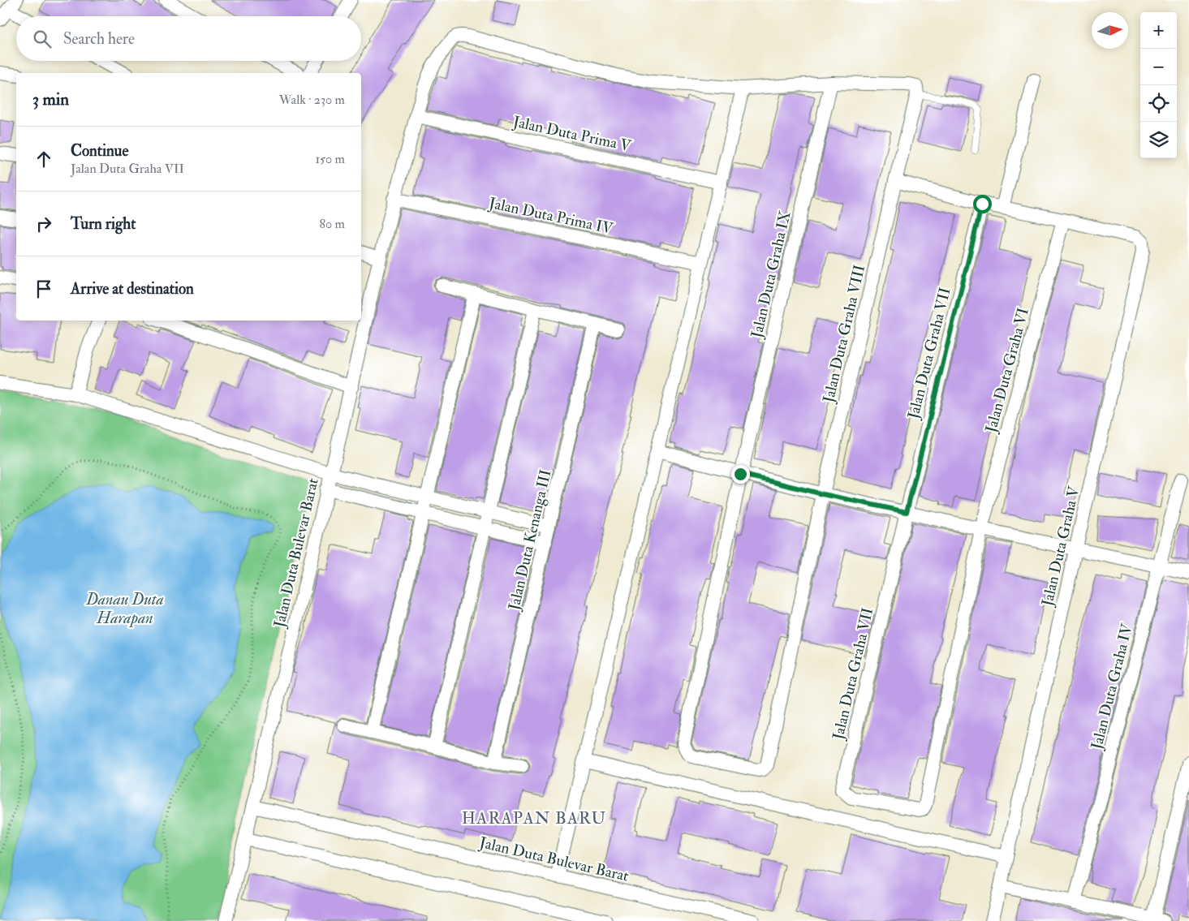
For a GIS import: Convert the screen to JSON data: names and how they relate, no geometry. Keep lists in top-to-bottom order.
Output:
{
  "streets": {
    "street": [
      "Jalan Duta Prima V",
      "Jalan Duta Prima IV",
      "Jalan Duta Graha IX",
      "Jalan Duta Graha VIII",
      "Jalan Duta Graha VII",
      "Jalan Duta Graha VI",
      "Jalan Duta Kenanga III",
      "Jalan Duta Graha V",
      "Jalan Duta Bulevar Barat",
      "Jalan Duta Graha IV"
    ]
  },
  "crossings": [
    ["Jalan Duta Graha IX", "Jalan Duta Graha VIII"],
    ["Jalan Duta Graha VII", "Jalan Duta Graha VI"],
    ["Jalan Duta Graha VI", "Jalan Duta Graha V"]
  ],
  "districts": ["HARAPAN BARU"],
  "water": ["Danau Duta Harapan"],
  "north": "right",
  "page": {
    "map_buttons": ["+", "−"],
    "search": "Search here",
    "heading": ["3 min", "Walk · 230 m"],
    "list": [
      ["Continue", "Jalan Duta Graha VII", "150 m"],
      ["Turn right", "80 m"],
      "Arrive at destination"
    ]
  }
}
